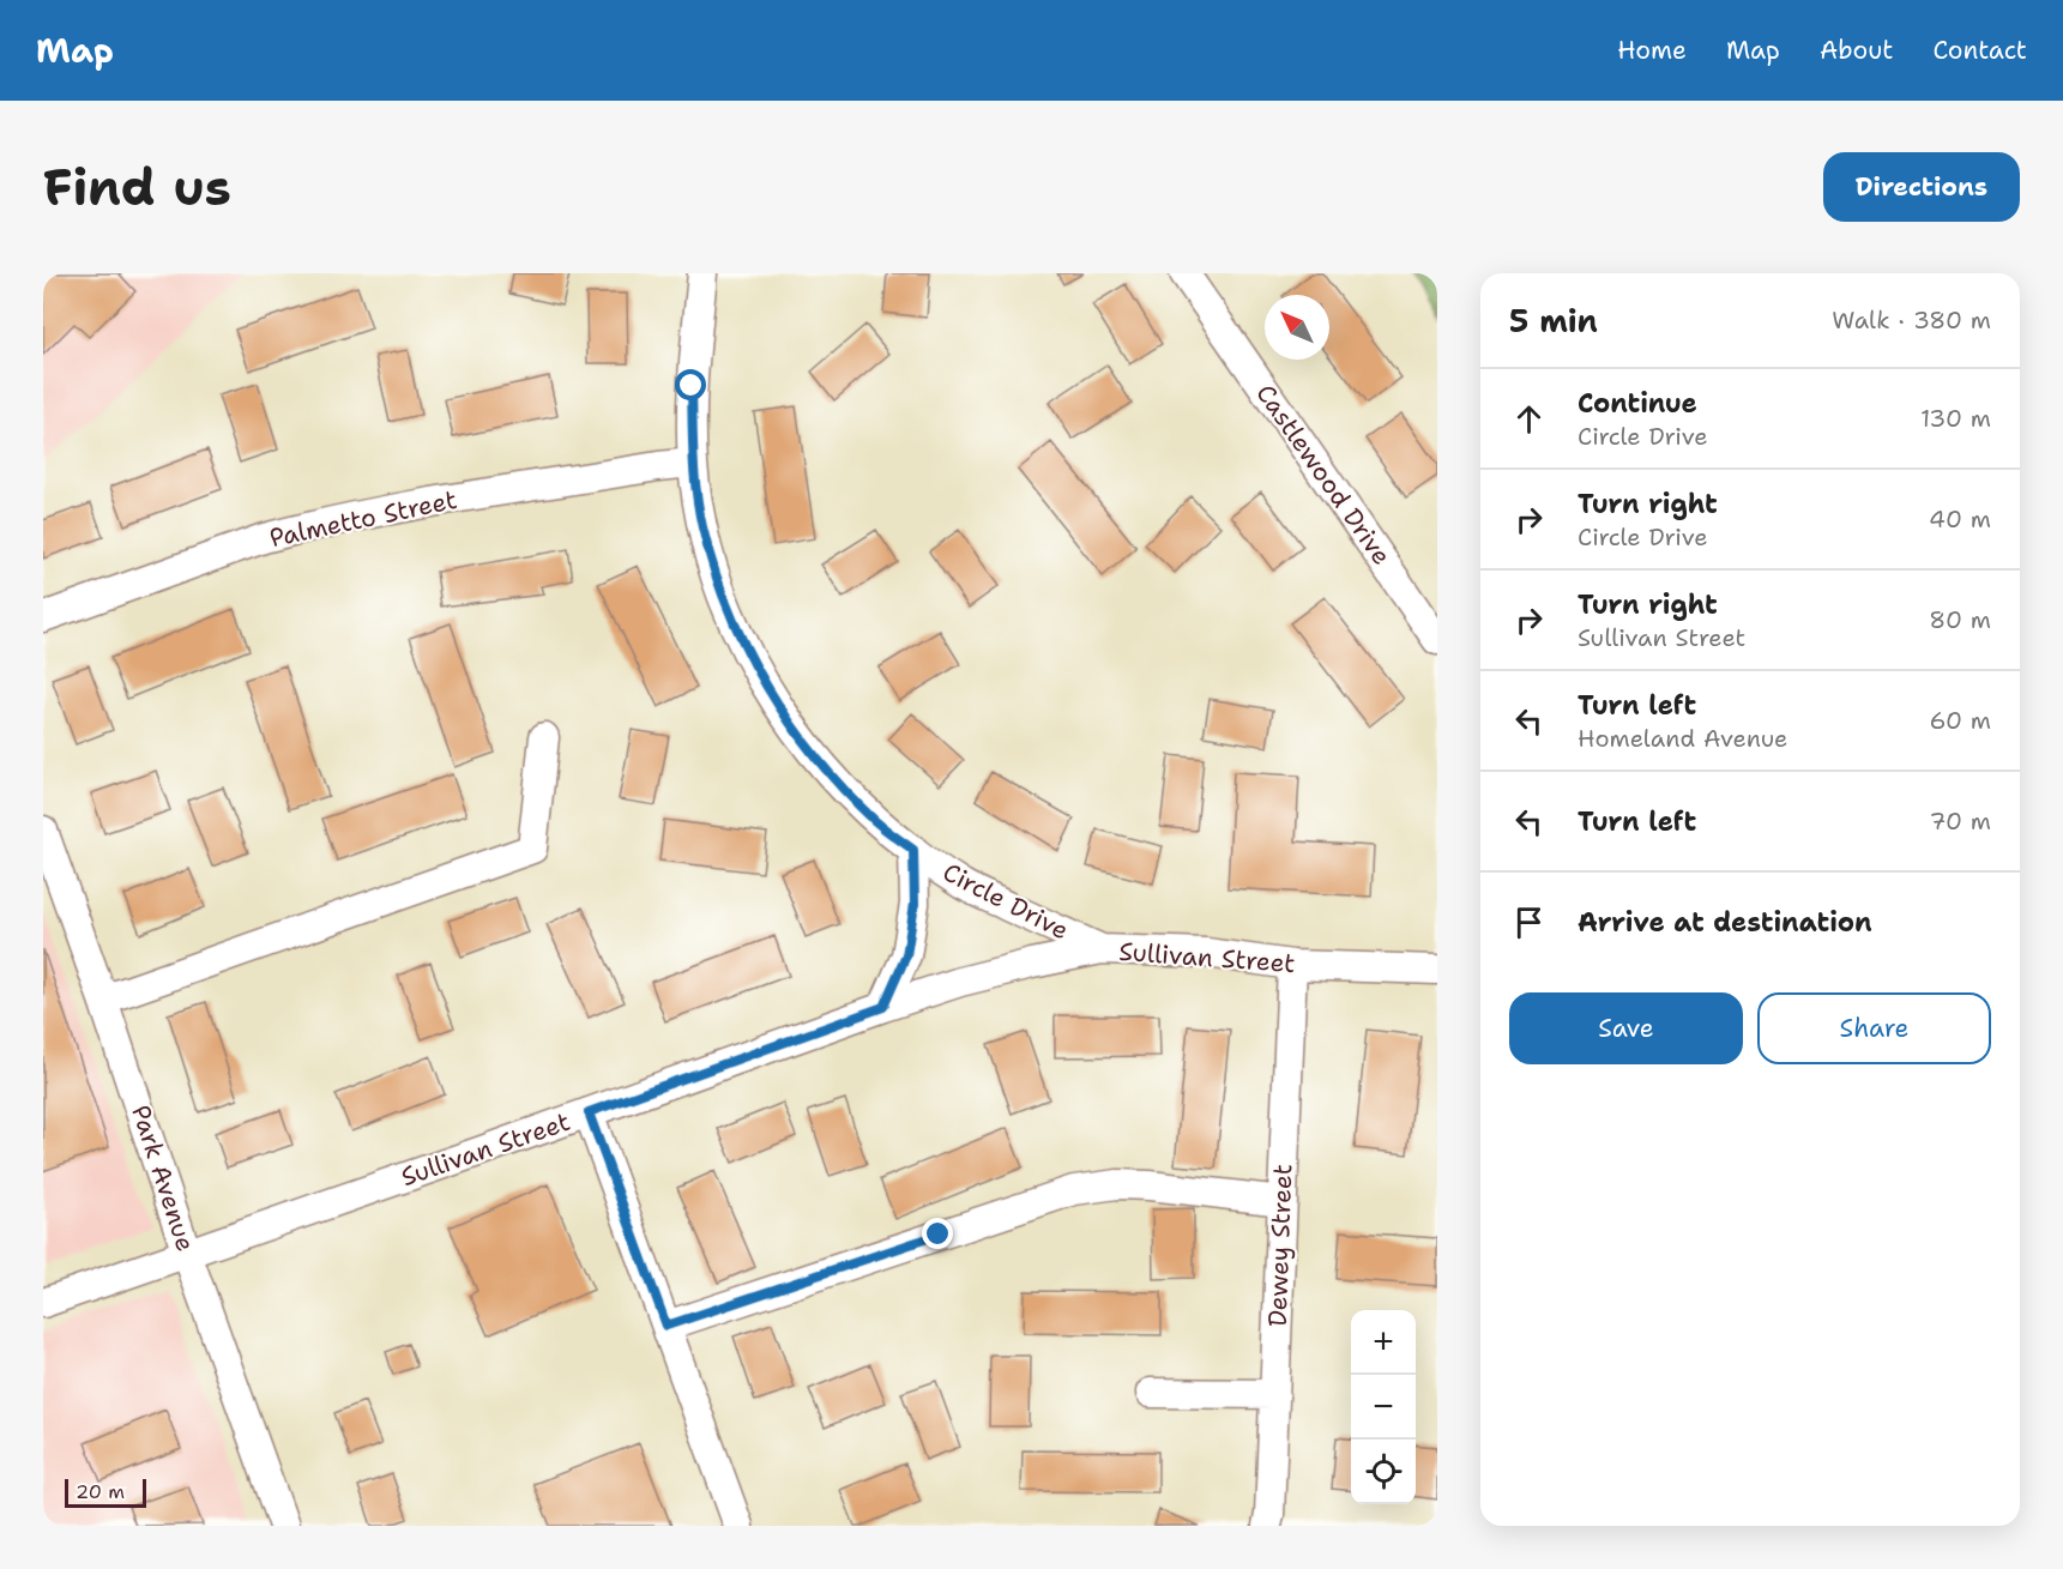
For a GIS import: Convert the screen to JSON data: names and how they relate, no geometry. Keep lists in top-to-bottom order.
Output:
{
  "streets": {
    "street": [
      "Castlewood Drive",
      "Palmetto Street",
      "Circle Drive",
      "Sullivan Street",
      "Park Avenue",
      "Dewey Street"
    ]
  },
  "crossings": [
    ["Palmetto Street", "Circle Drive"],
    ["Circle Drive", "Sullivan Street"],
    ["Sullivan Street", "Park Avenue"],
    ["Sullivan Street", "Dewey Street"]
  ],
  "scale_bar": "20 m",
  "north": "top left",
  "page": {
    "header": "Map",
    "nav": [
      "Home",
      "Map",
      "About",
      "Contact"
    ],
    "buttons": [
      "Directions",
      ["Save", "Share"]
    ],
    "title": "Find us",
    "heading": ["5 min", "Walk · 380 m"],
    "list": [
      ["Continue", "Circle Drive", "130 m"],
      ["Turn right", "Circle Drive", "40 m"],
      ["Turn right", "Sullivan Street", "80 m"],
      ["Turn left", "Homeland Avenue", "60 m"],
      ["Turn left", "70 m"],
      "Arrive at destination"
    ],
    "map_buttons": ["+", "−"],
    "scale": "20 m"
  }
}
